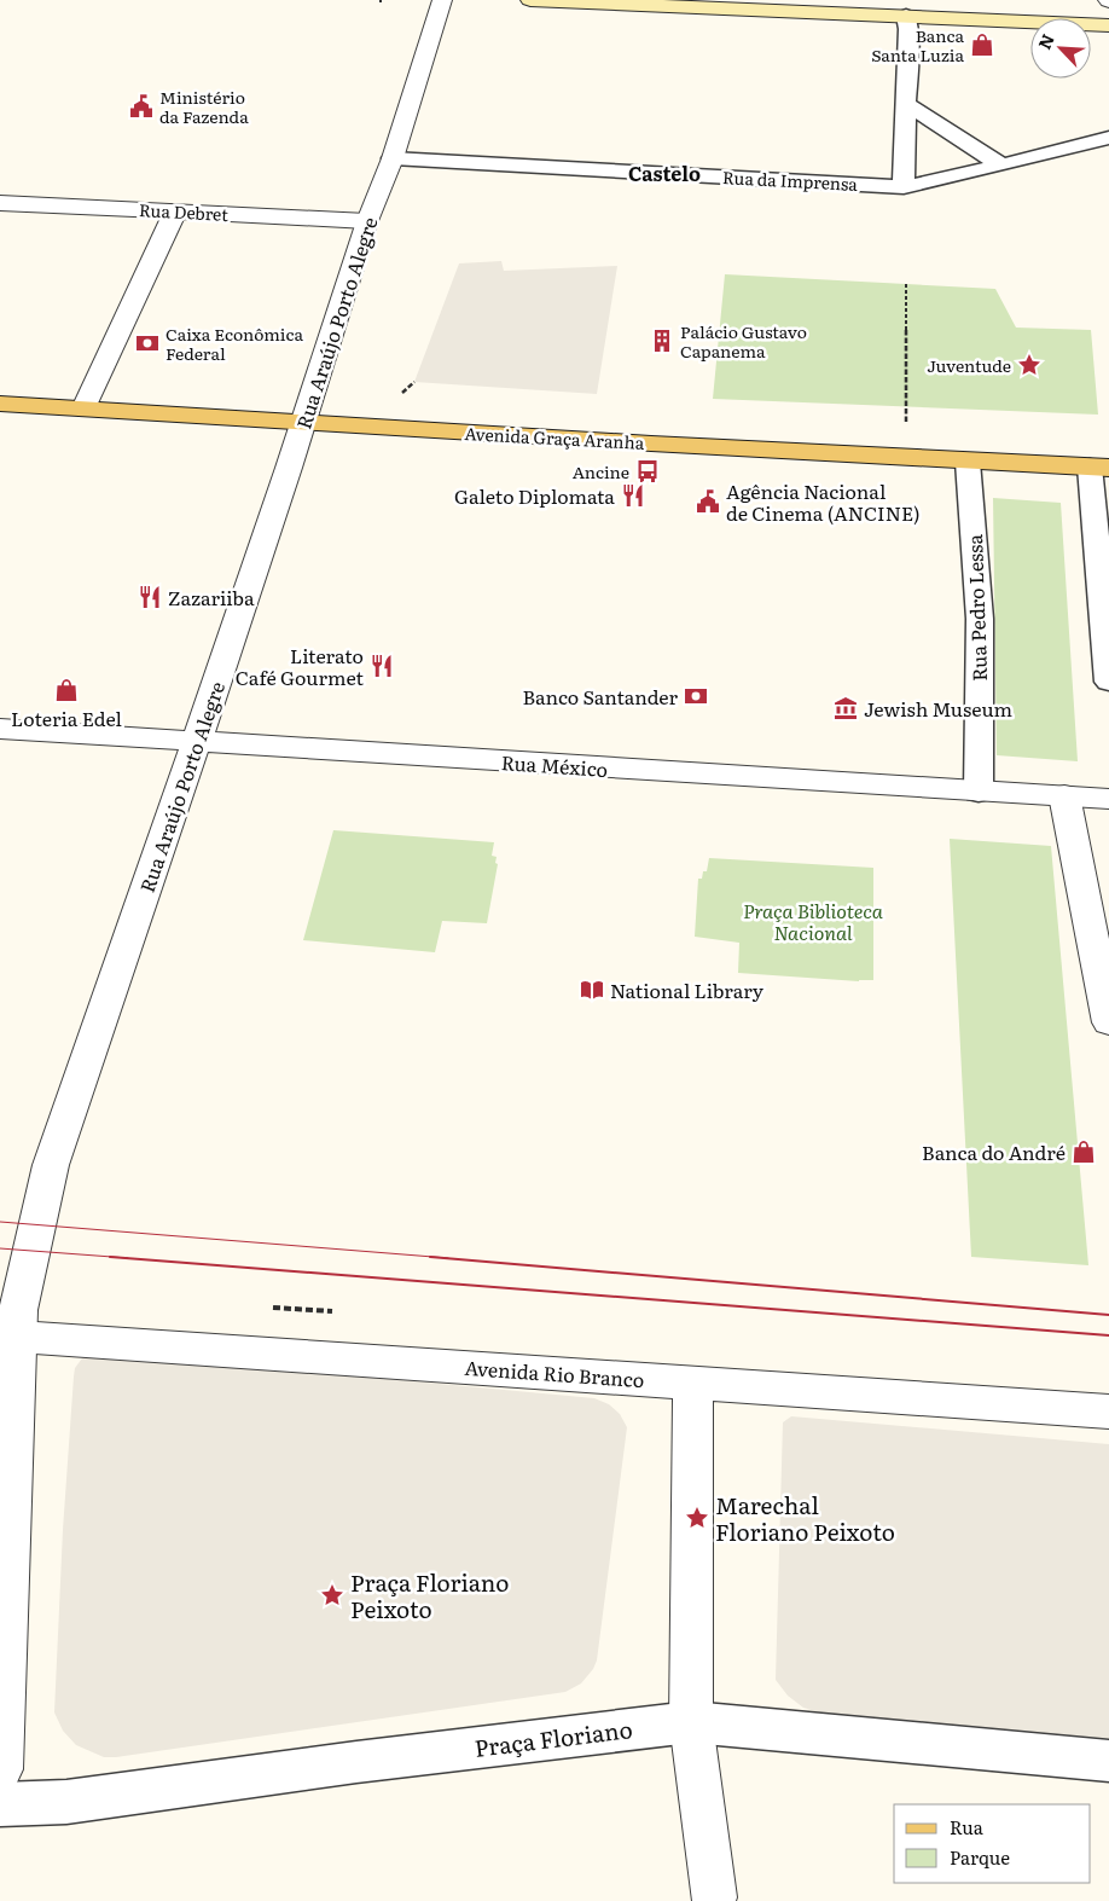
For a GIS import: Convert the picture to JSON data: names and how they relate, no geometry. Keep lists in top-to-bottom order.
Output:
{
  "streets": {
    "main road": ["Avenida Graça Aranha"],
    "street": [
      "Rua Debret",
      "Rua Araújo Porto Alegre",
      "Rua México",
      "Avenida Rio Branco"
    ],
    "lane": ["Rua da Imprensa", "Rua Pedro Lessa", "Praça Floriano"]
  },
  "crossings": [
    ["Rua da Imprensa", "Rua Araújo Porto Alegre"],
    ["Rua Debret", "Rua Araújo Porto Alegre"],
    ["Rua Araújo Porto Alegre", "Avenida Graça Aranha"],
    ["Rua Araújo Porto Alegre", "Rua México"],
    ["Rua Araújo Porto Alegre", "Avenida Rio Branco"],
    ["Avenida Graça Aranha", "Rua Pedro Lessa"],
    ["Rua Pedro Lessa", "Rua México"]
  ],
  "districts": ["Castelo"],
  "parks": ["Praça Biblioteca Nacional"],
  "places": {
    "shop": ["Banca Santa Luzia", "Loteria Edel", "Banca do André"],
    "public building": ["Ministério da Fazenda", "Agência Nacional de Cinema (ANCINE)"],
    "building": ["Palácio Gustavo Capanema"],
    "bank": ["Caixa Econômica Federal", "Banco Santander"],
    "place": ["Juventude", "Marechal Floriano Peixoto", "Praça Floriano Peixoto"],
    "bus stop": ["Ancine"],
    "restaurant": ["Galeto Diplomata", "Zazariiba", "Literato Café Gourmet"],
    "museum": ["Jewish Museum"],
    "library": ["National Library"]
  },
  "legend": ["Rua", "Parque"],
  "north": "top left"
}
